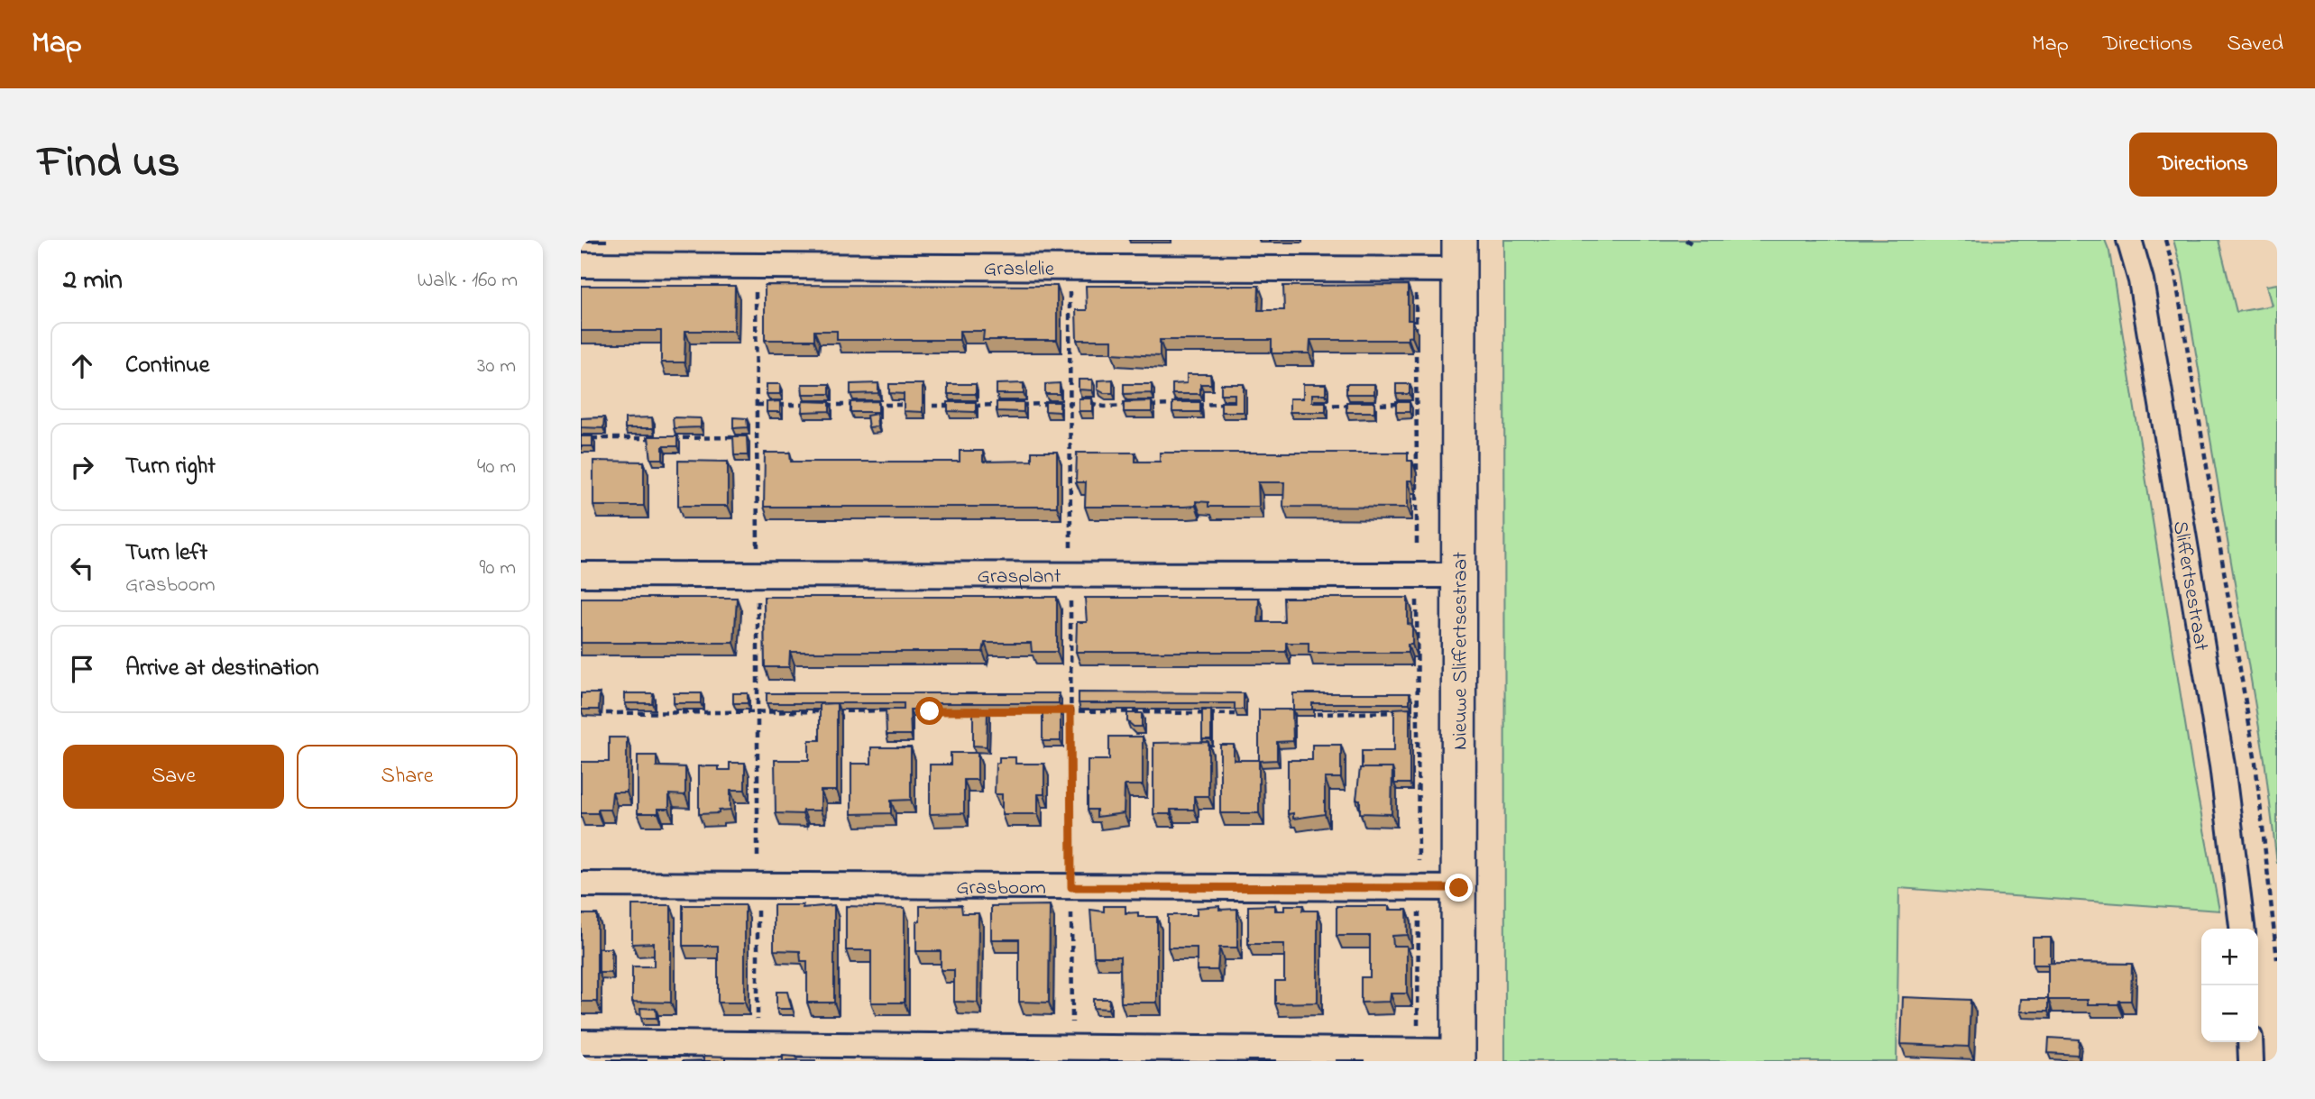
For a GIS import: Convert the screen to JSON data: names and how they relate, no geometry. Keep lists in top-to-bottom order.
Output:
{
  "streets": {
    "street": [
      "Graslelie",
      "Grasplant",
      "Sliffertsestraat",
      "Nieuwe Sliffertsestraat",
      "Grasboom"
    ]
  },
  "crossings": [
    ["Graslelie", "Nieuwe Sliffertsestraat"],
    ["Grasplant", "Nieuwe Sliffertsestraat"],
    ["Nieuwe Sliffertsestraat", "Grasboom"]
  ],
  "page": {
    "header": "Map",
    "nav": ["Map", "Directions", "Saved"],
    "title": "Find us",
    "buttons": [
      "Directions",
      ["Save", "Share"]
    ],
    "heading": ["2 min", "Walk · 160 m"],
    "list": [
      ["Continue", "30 m"],
      ["Turn right", "40 m"],
      ["Turn left", "Grasboom", "90 m"],
      "Arrive at destination"
    ],
    "map_buttons": ["+", "−"]
  }
}
